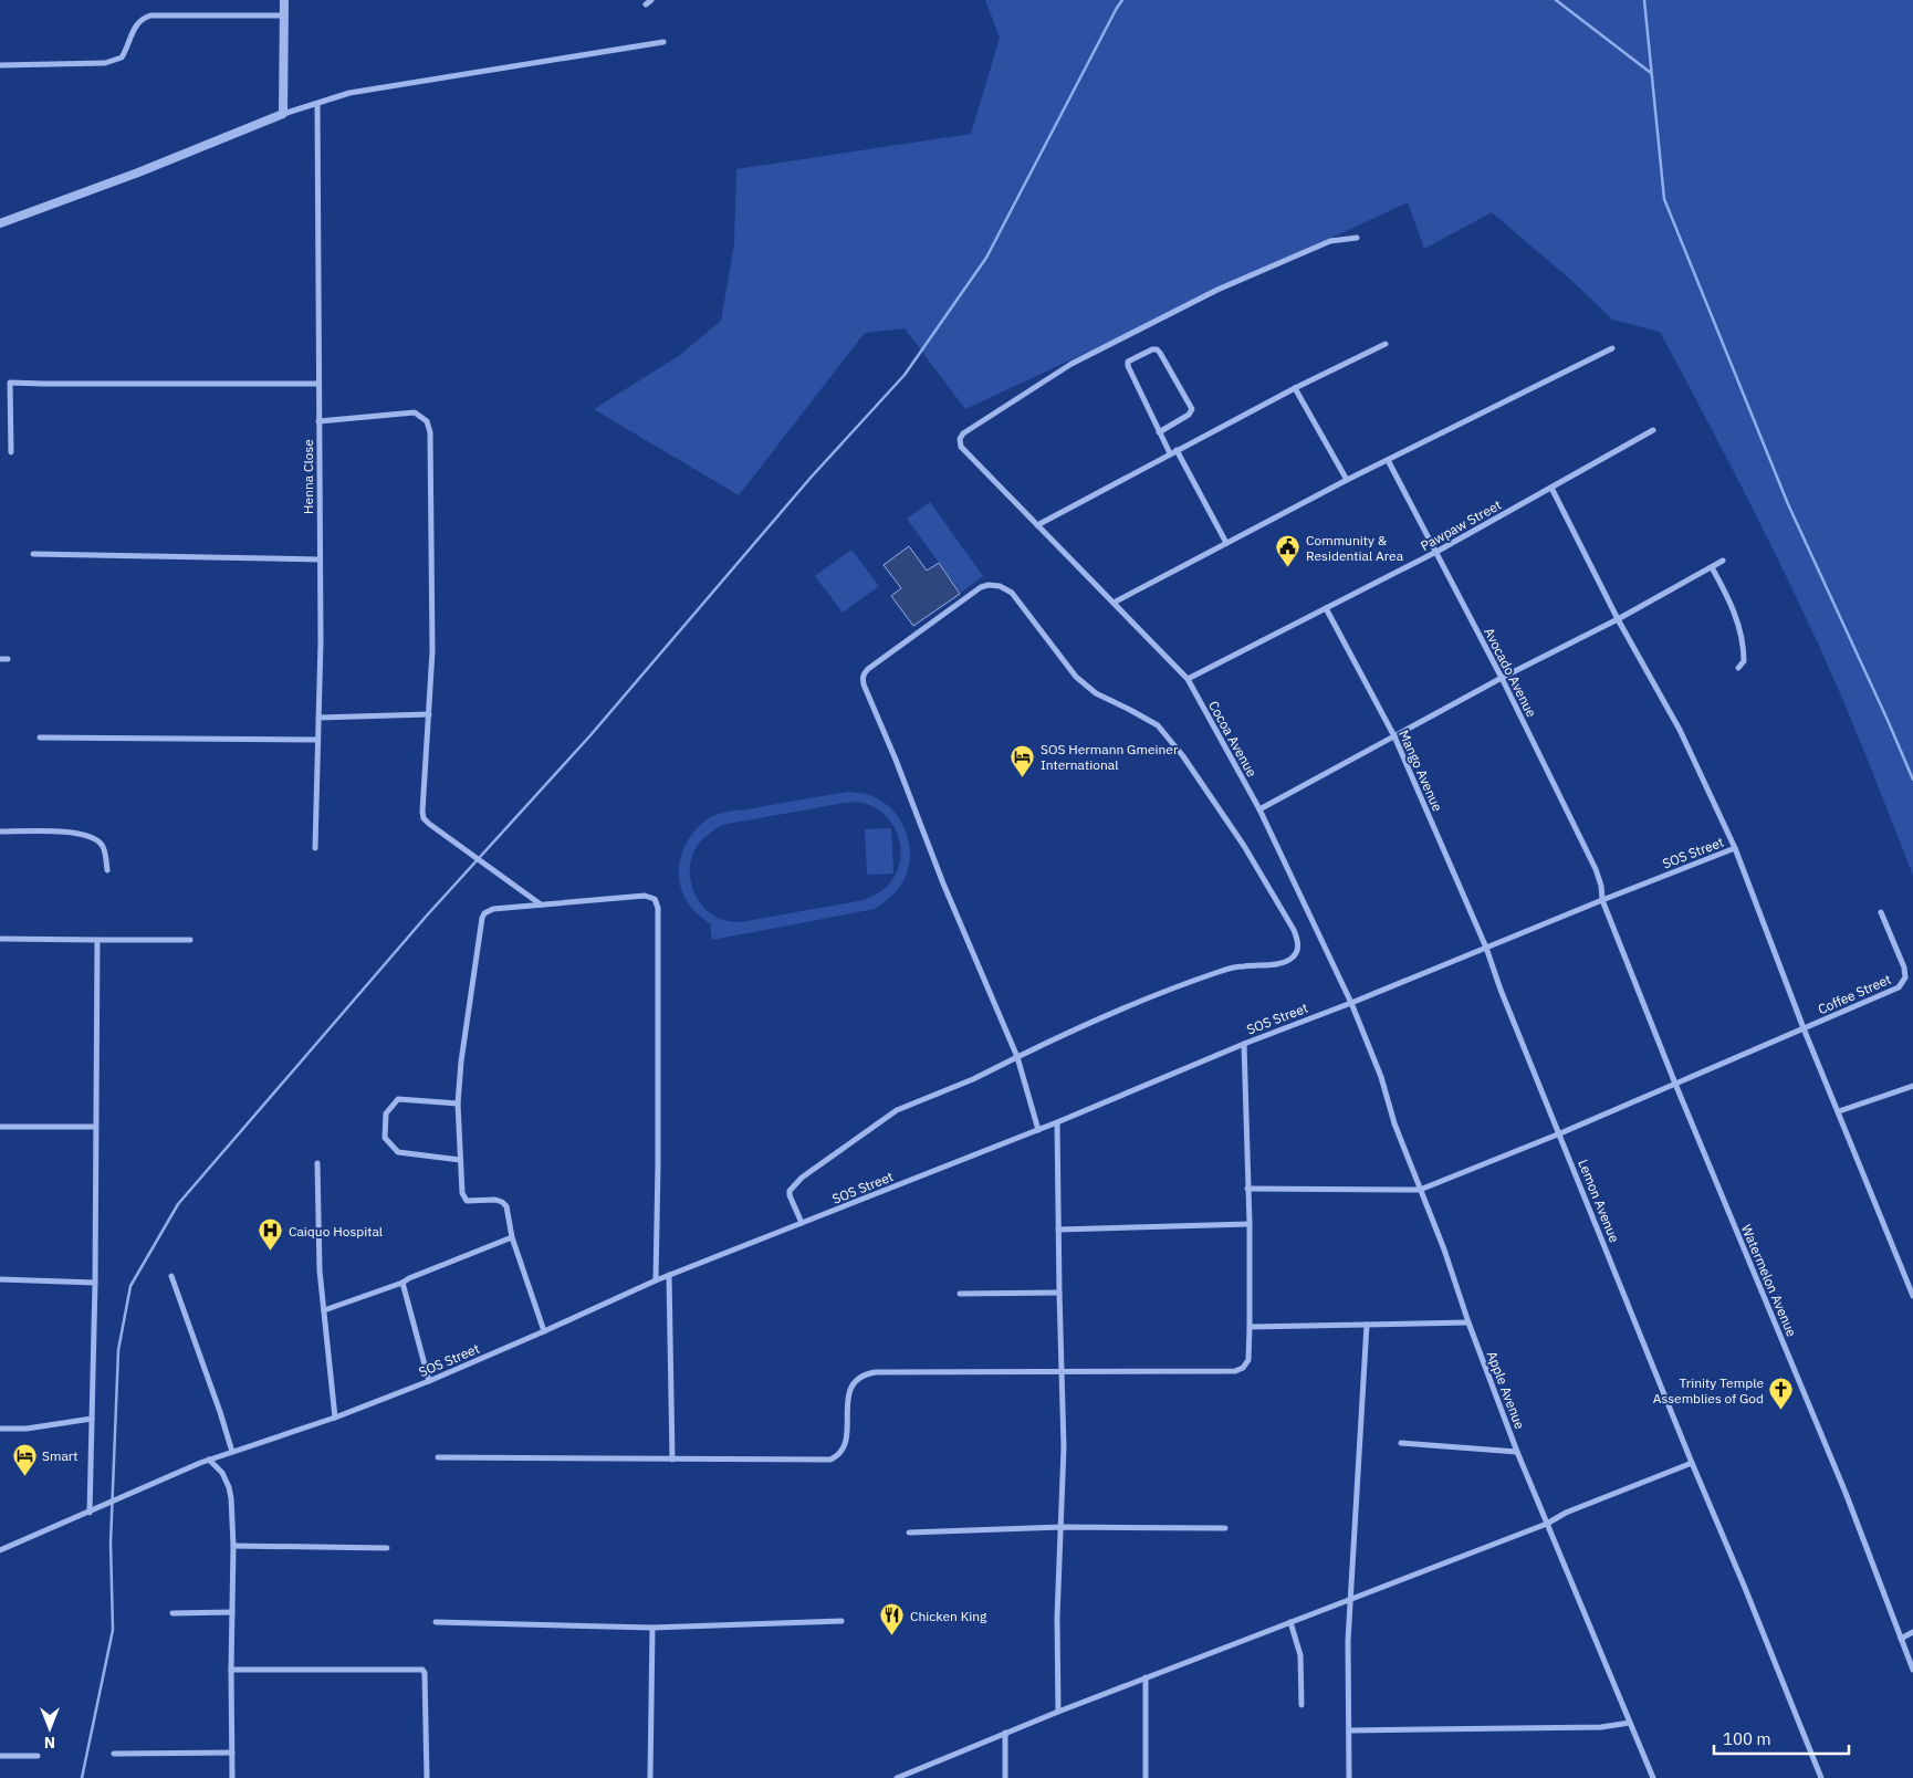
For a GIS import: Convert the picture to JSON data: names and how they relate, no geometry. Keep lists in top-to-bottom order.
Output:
{
  "streets": {
    "street": [
      "Henna Close",
      "Pawpaw Street",
      "Avocado Avenue",
      "Cocoa Avenue",
      "Mango Avenue",
      "SOS Street",
      "Coffee Street",
      "Lemon Avenue",
      "Watermelon Avenue",
      "Apple Avenue"
    ]
  },
  "crossings": [
    ["Pawpaw Street", "Avocado Avenue"],
    ["Pawpaw Street", "Cocoa Avenue"],
    ["Pawpaw Street", "Mango Avenue"],
    ["Avocado Avenue", "SOS Street"],
    ["Avocado Avenue", "Watermelon Avenue"],
    ["Cocoa Avenue", "SOS Street"],
    ["Cocoa Avenue", "Apple Avenue"],
    ["Mango Avenue", "SOS Street"],
    ["Mango Avenue", "Lemon Avenue"],
    ["SOS Street", "Lemon Avenue"],
    ["SOS Street", "Watermelon Avenue"],
    ["SOS Street", "Apple Avenue"],
    ["Coffee Street", "Lemon Avenue"],
    ["Coffee Street", "Watermelon Avenue"],
    ["Coffee Street", "Apple Avenue"]
  ],
  "places": {
    "public building": ["Community & Residential Area"],
    "hotel": ["SOS Hermann Gmeiner International", "Smart"],
    "hospital": ["Caiquo Hospital"],
    "church": ["Trinity Temple Assemblies of God"],
    "restaurant": ["Chicken King"]
  },
  "scale_bar": "100 m",
  "north": "bottom"
}
